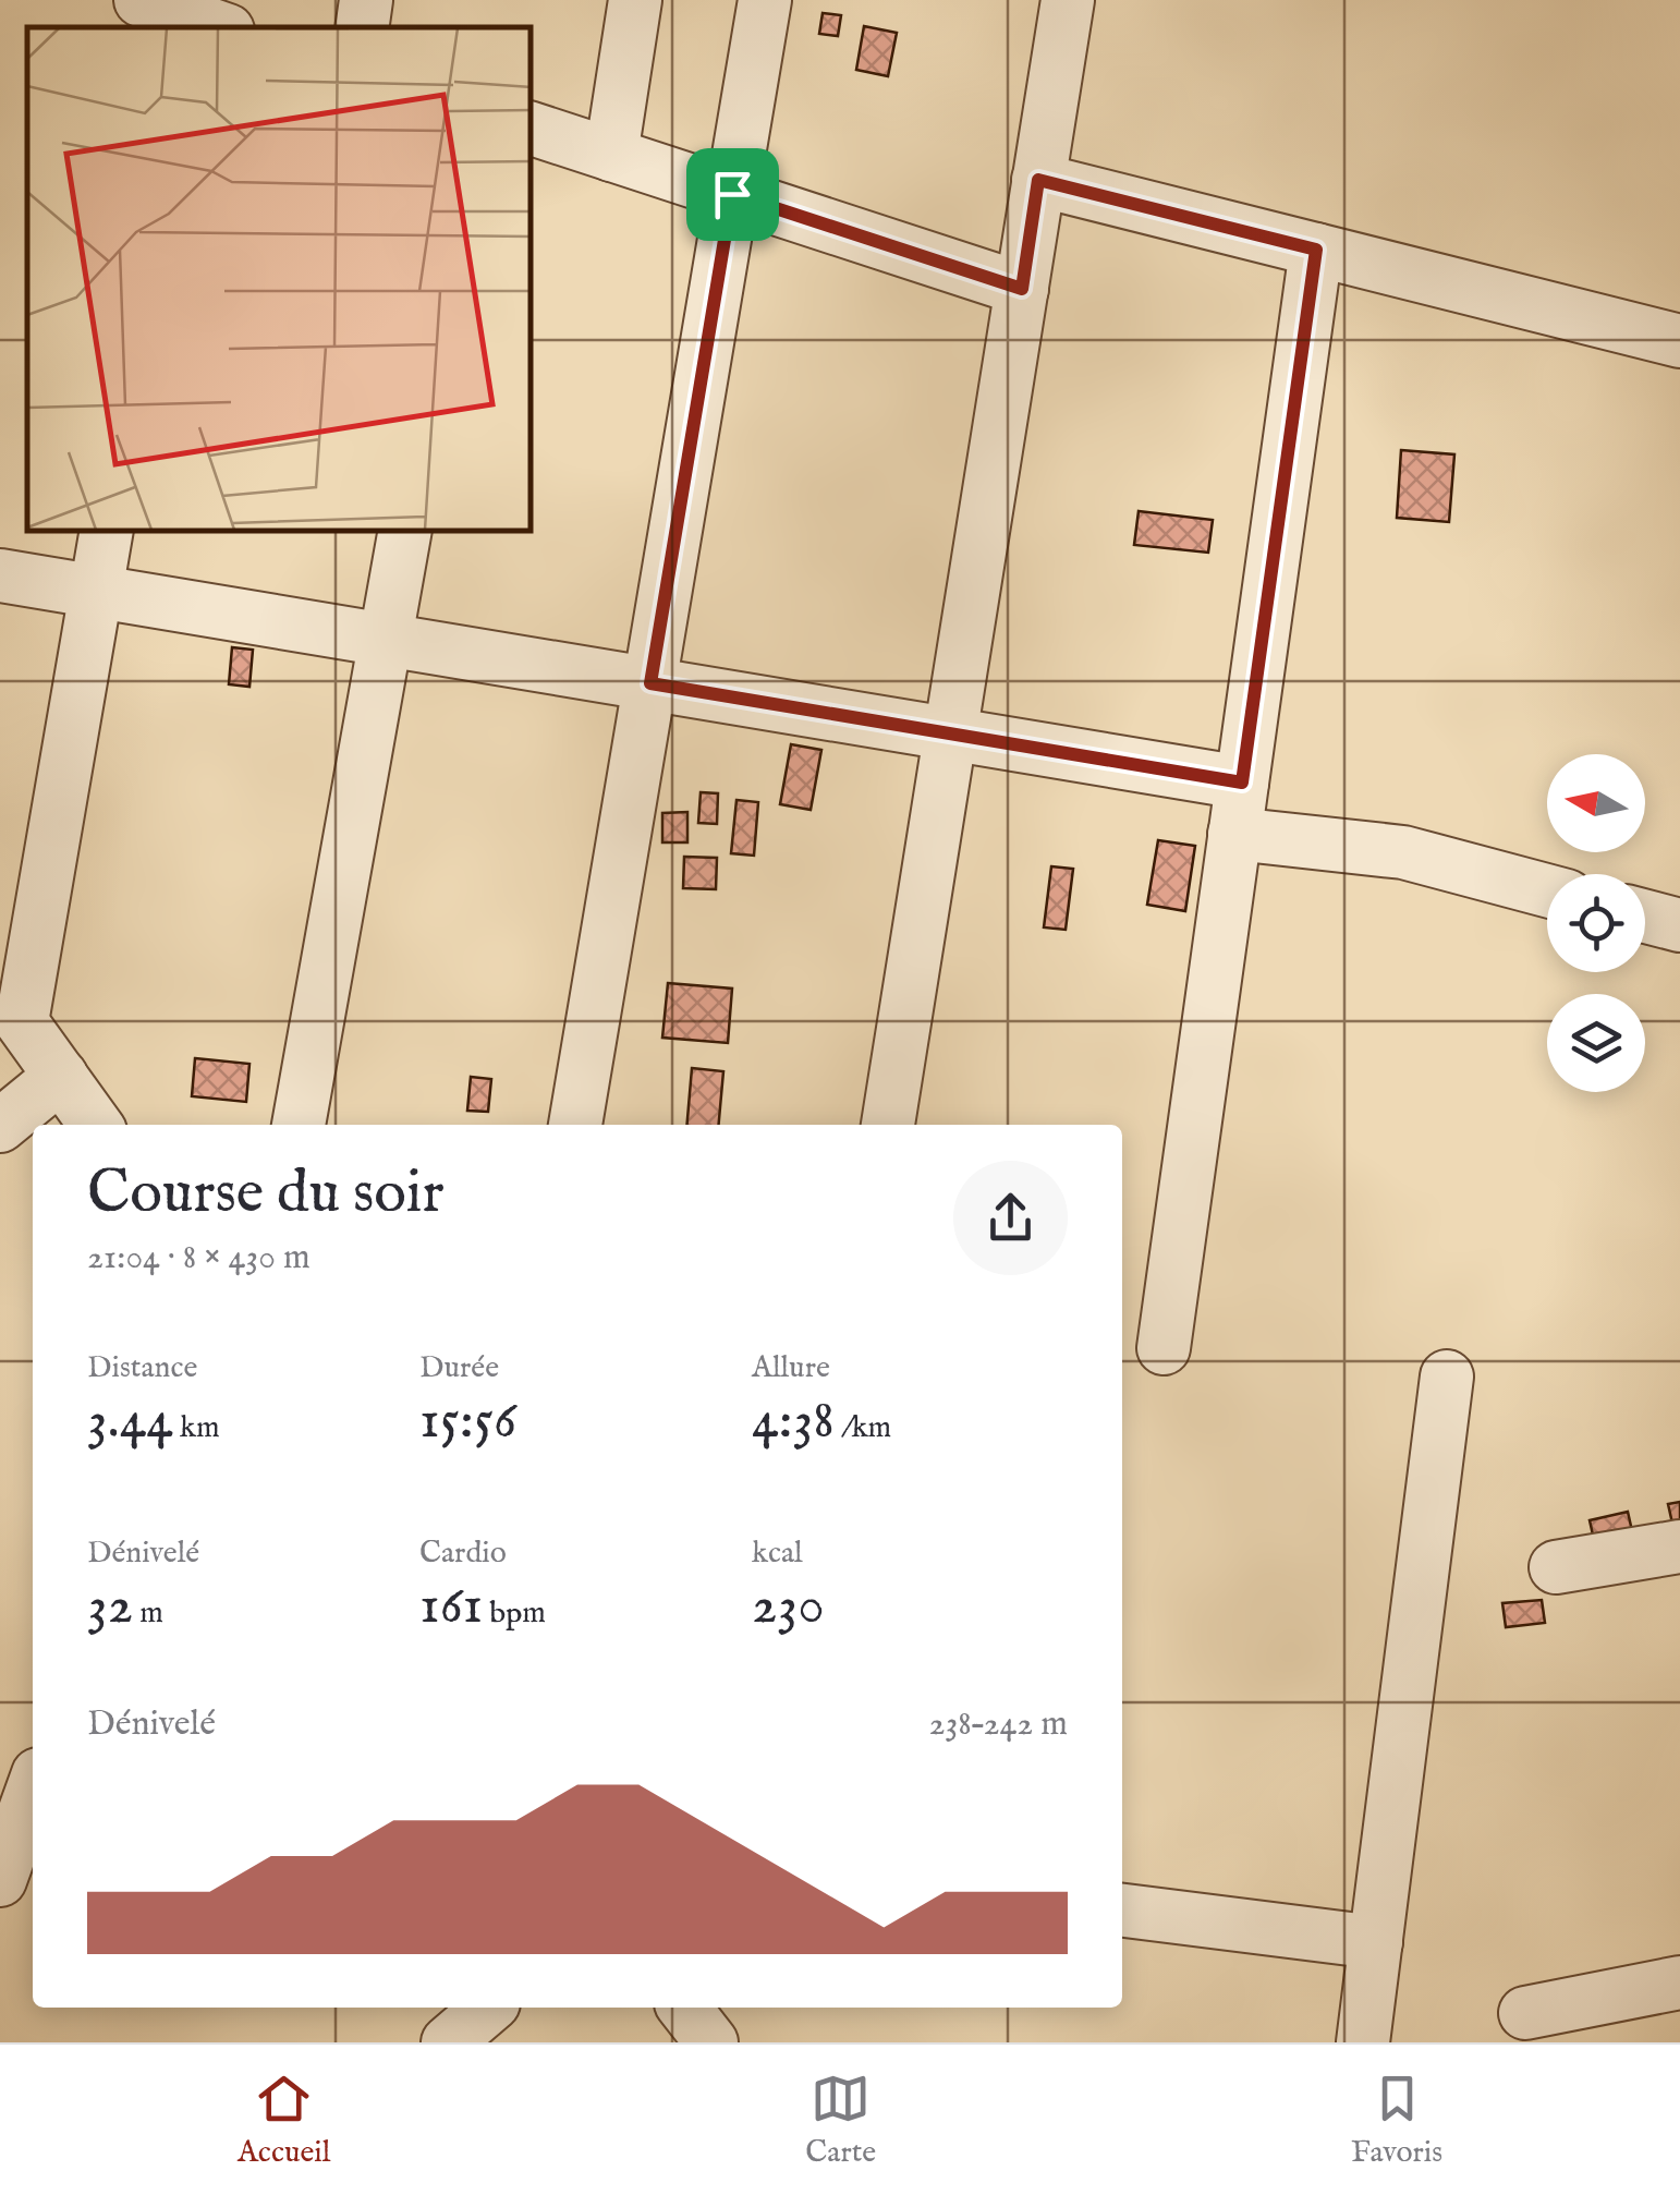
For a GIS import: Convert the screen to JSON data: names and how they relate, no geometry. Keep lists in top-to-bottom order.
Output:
{
  "north": "left",
  "page": {
    "heading": ["Course du soir", "21:04 · 8 × 430 m"],
    "stats": [
      ["Distance", "3.44 km"],
      ["Durée", "15:56"],
      ["Allure", "4:38 /km"],
      ["Dénivelé", "32 m"],
      ["Cardio", "161 bpm"],
      ["kcal", "230"]
    ],
    "chart": ["Dénivelé", "238–242 m"],
    "tabs": ["Accueil", "Carte", "Favoris"]
  }
}
